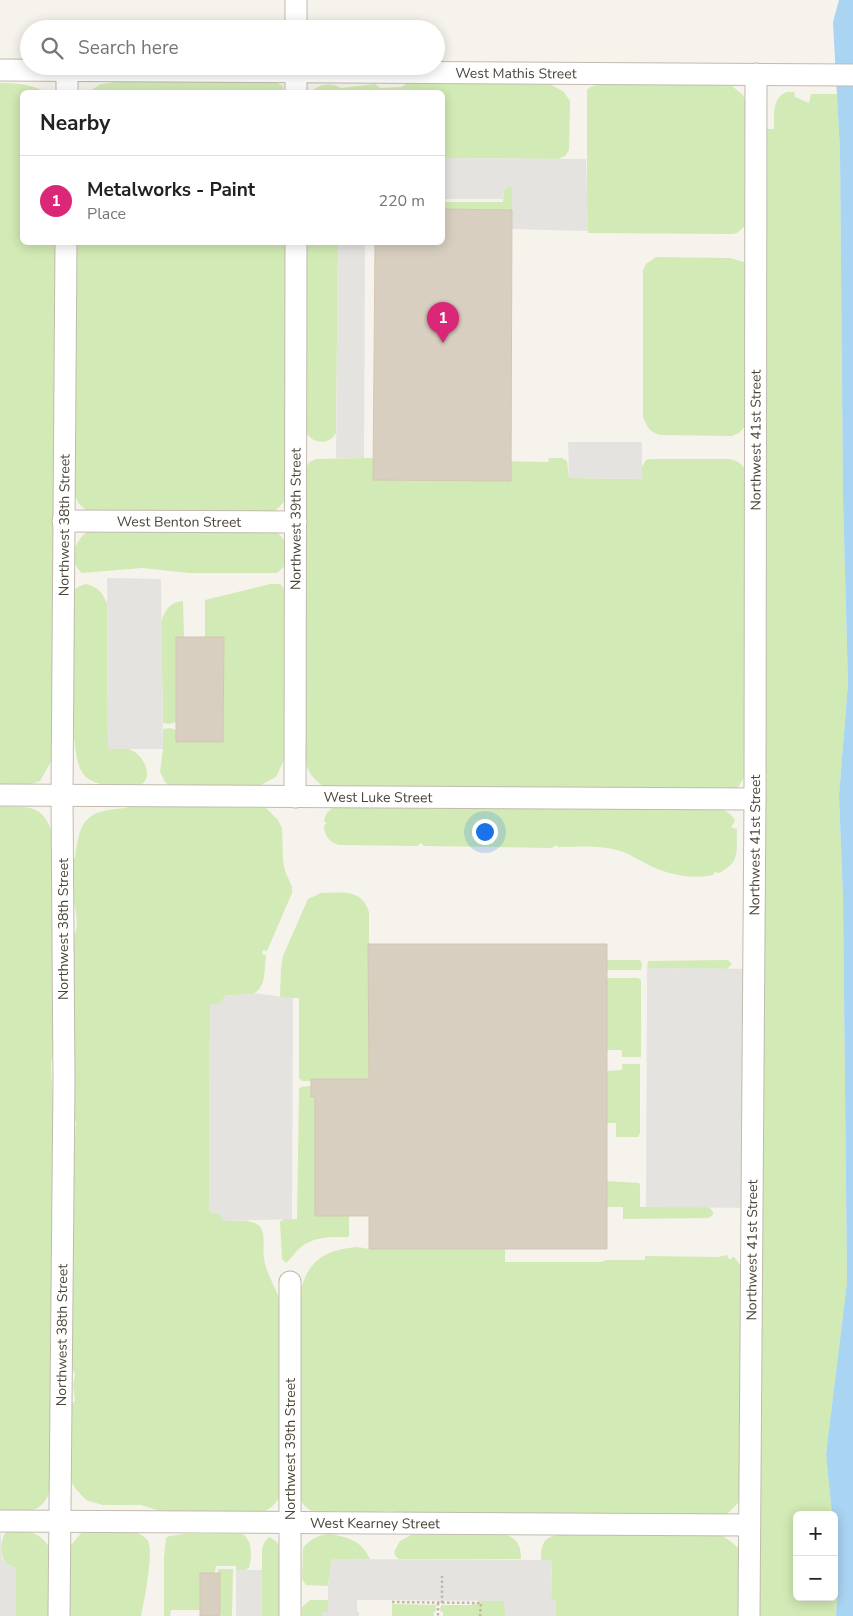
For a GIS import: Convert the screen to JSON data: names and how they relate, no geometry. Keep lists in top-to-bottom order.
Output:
{
  "streets": {
    "street": [
      "West Mathis Street",
      "Northwest 41st Street",
      "Northwest 39th Street",
      "West Benton Street",
      "Northwest 38th Street",
      "West Luke Street",
      "West Kearney Street"
    ]
  },
  "crossings": [
    ["West Mathis Street", "Northwest 41st Street"],
    ["Northwest 41st Street", "West Luke Street"],
    ["Northwest 41st Street", "West Kearney Street"],
    ["Northwest 39th Street", "West Benton Street"],
    ["Northwest 39th Street", "West Luke Street"],
    ["Northwest 39th Street", "West Kearney Street"],
    ["West Benton Street", "Northwest 38th Street"],
    ["Northwest 38th Street", "West Luke Street"],
    ["Northwest 38th Street", "West Kearney Street"]
  ],
  "page": {
    "search": "Search here",
    "heading": "Nearby",
    "list": [
      {
        "mark": "1",
        "name": "Metalworks - Paint",
        "note": "Place",
        "value": "220 m"
      }
    ],
    "pins": "1",
    "map_buttons": ["+", "−"]
  }
}
